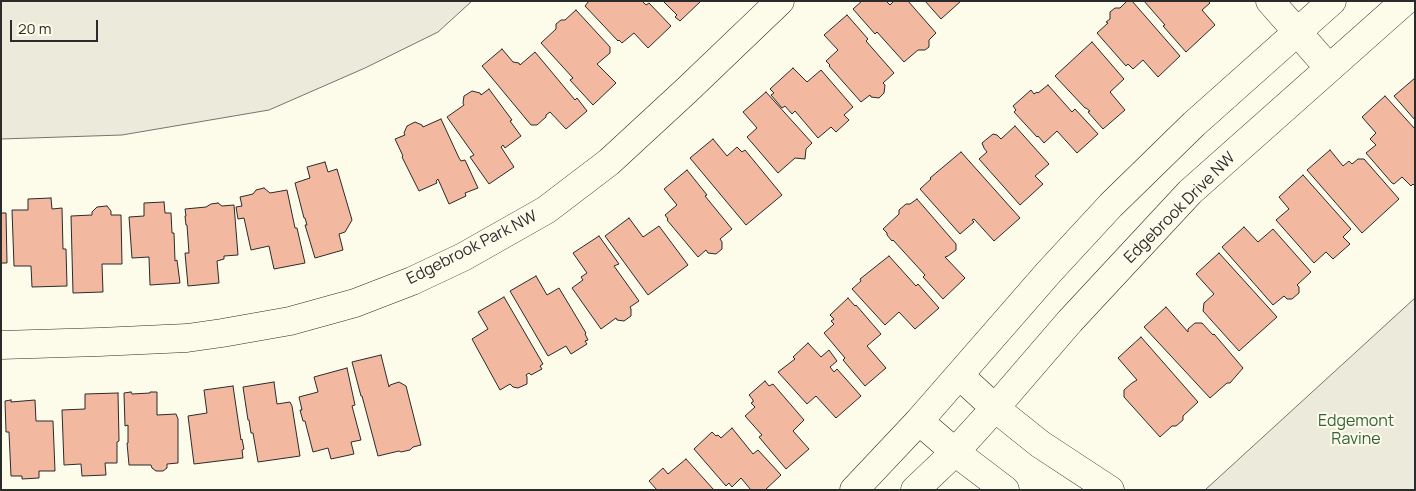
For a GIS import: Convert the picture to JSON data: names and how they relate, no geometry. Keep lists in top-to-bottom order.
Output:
{
  "streets": {
    "street": ["Edgebrook Drive NW", "Edgebrook Park NW"]
  },
  "parks": ["Edgemont Ravine"],
  "scale_bar": "20 m"
}
